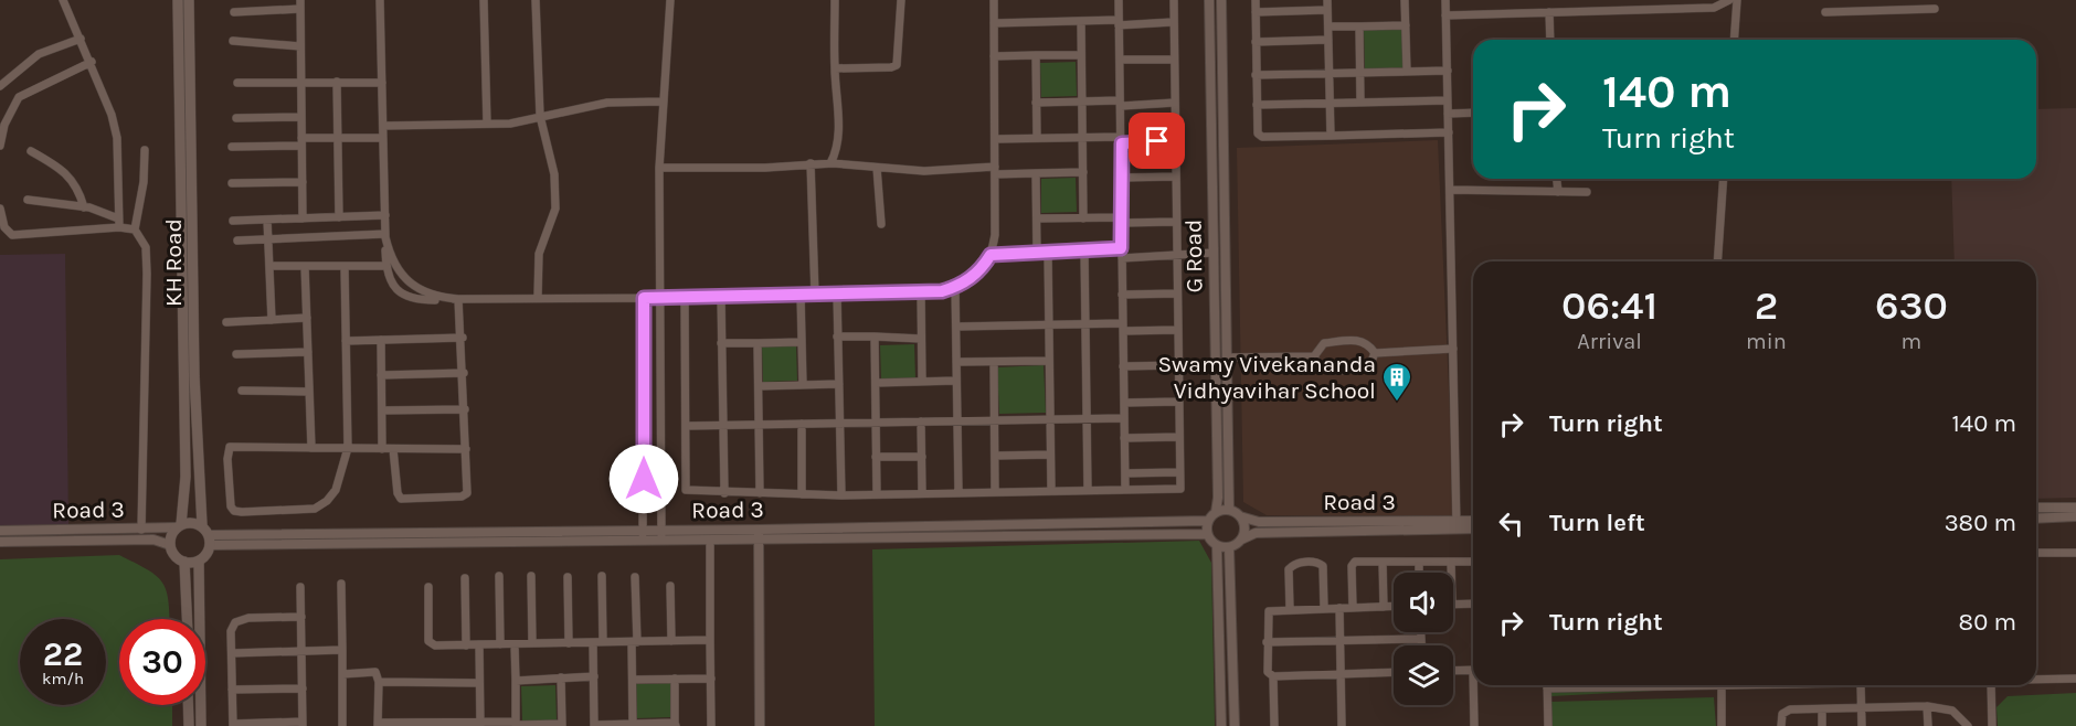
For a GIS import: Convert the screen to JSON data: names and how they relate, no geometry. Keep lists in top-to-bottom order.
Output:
{
  "streets": {
    "main road": ["KH Road"],
    "street": ["G Road", "Road 3"]
  },
  "crossings": [
    ["G Road", "Road 3"],
    ["KH Road", "Road 3"]
  ],
  "places": {
    "building": ["Swamy Vivekananda Vidhyavihar School"]
  },
  "page": {
    "turn": ["140 m", "Turn right"],
    "eta": [
      "06:41",
      "Arrival",
      "2",
      "min",
      "630",
      "m"
    ],
    "list": [
      {
        "name": "Turn right",
        "value": "140 m"
      },
      {
        "name": "Turn left",
        "value": "380 m"
      },
      {
        "name": "Turn right",
        "value": "80 m"
      }
    ],
    "speed": "22 km/h",
    "limit": "30"
  }
}
